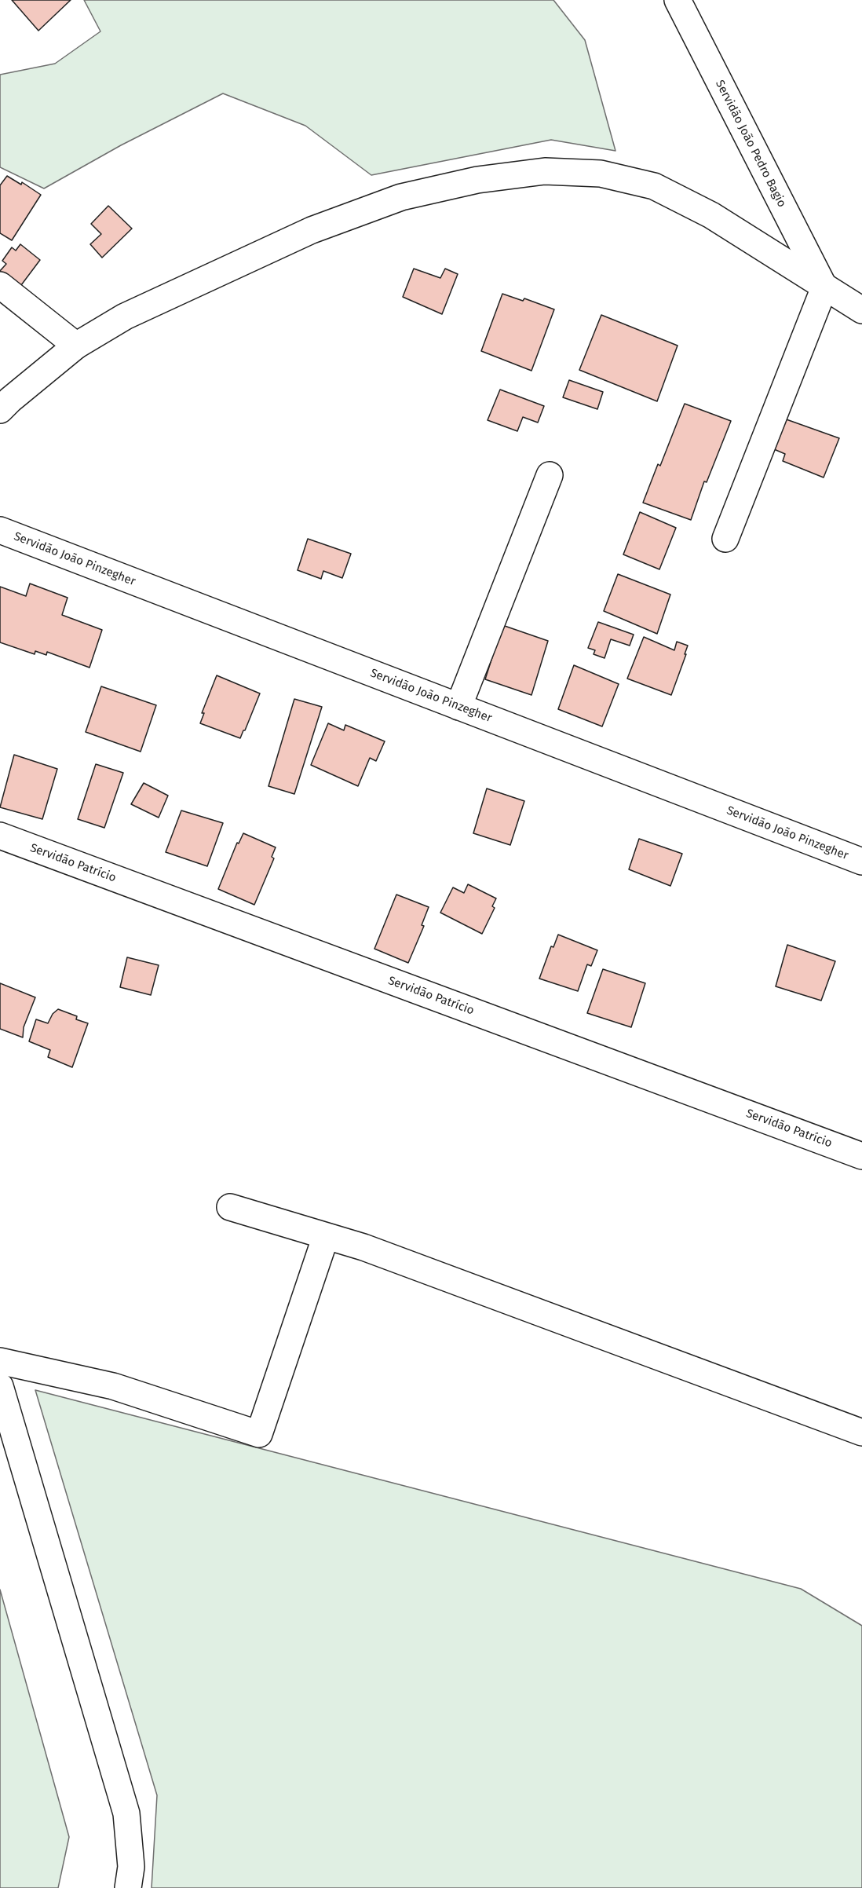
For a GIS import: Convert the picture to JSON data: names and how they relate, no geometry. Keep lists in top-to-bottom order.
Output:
{
  "streets": {
    "street": ["Servidão João Pedro Bagio", "Servidão João Pinzegher", "Servidão Patrício"]
  }
}
